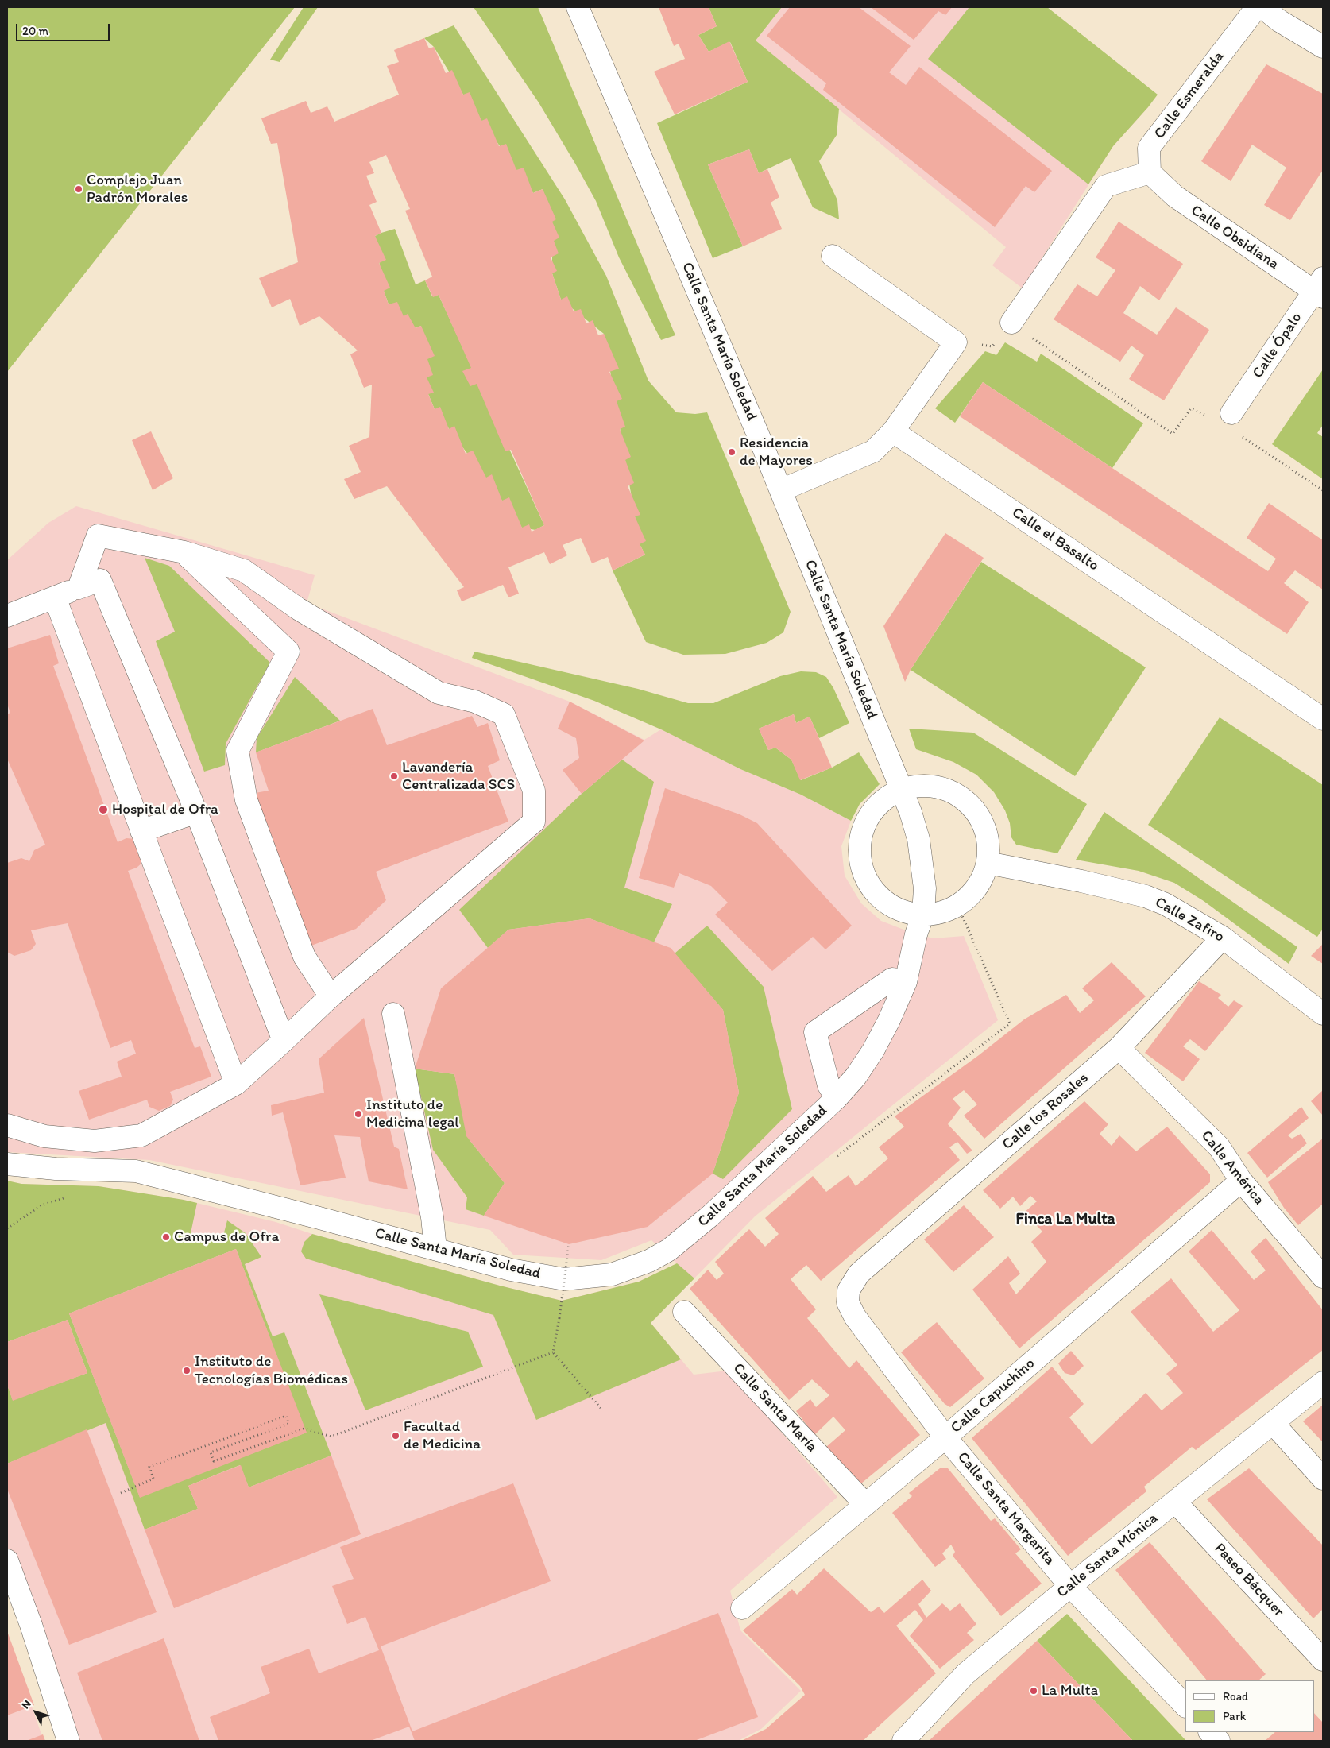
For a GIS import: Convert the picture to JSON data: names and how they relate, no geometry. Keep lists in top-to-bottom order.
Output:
{
  "streets": {
    "street": [
      "Calle Esmeralda",
      "Calle Obsidiana",
      "Calle Santa María Soledad",
      "Calle Ópalo",
      "Calle el Basalto",
      "Calle Zafiro",
      "Calle los Rosales",
      "Calle América",
      "Calle Capuchino",
      "Calle Santa María",
      "Calle Santa Margarita",
      "Calle Santa Mónica",
      "Paseo Bécquer"
    ]
  },
  "crossings": [
    ["Calle Esmeralda", "Calle Obsidiana"],
    ["Calle Obsidiana", "Calle Ópalo"],
    ["Calle Zafiro", "Calle los Rosales"],
    ["Calle los Rosales", "Calle América"],
    ["Calle los Rosales", "Calle Santa Margarita"],
    ["Calle América", "Calle Capuchino"],
    ["Calle Capuchino", "Calle Santa María"],
    ["Calle Capuchino", "Calle Santa Margarita"],
    ["Calle Santa Margarita", "Calle Santa Mónica"],
    ["Calle Santa Mónica", "Paseo Bécquer"]
  ],
  "districts": ["Finca La Multa"],
  "places": [
    "Complejo Juan Padrón Morales",
    "Residencia de Mayores",
    "Lavandería Centralizada SCS",
    "Hospital de Ofra",
    "Instituto de Medicina legal",
    "Campus de Ofra",
    "Instituto de Tecnologías Biomédicas",
    "Facultad de Medicina",
    "La Multa"
  ],
  "legend": ["Road", "Park"],
  "scale_bar": "20 m",
  "north": "top left"
}
